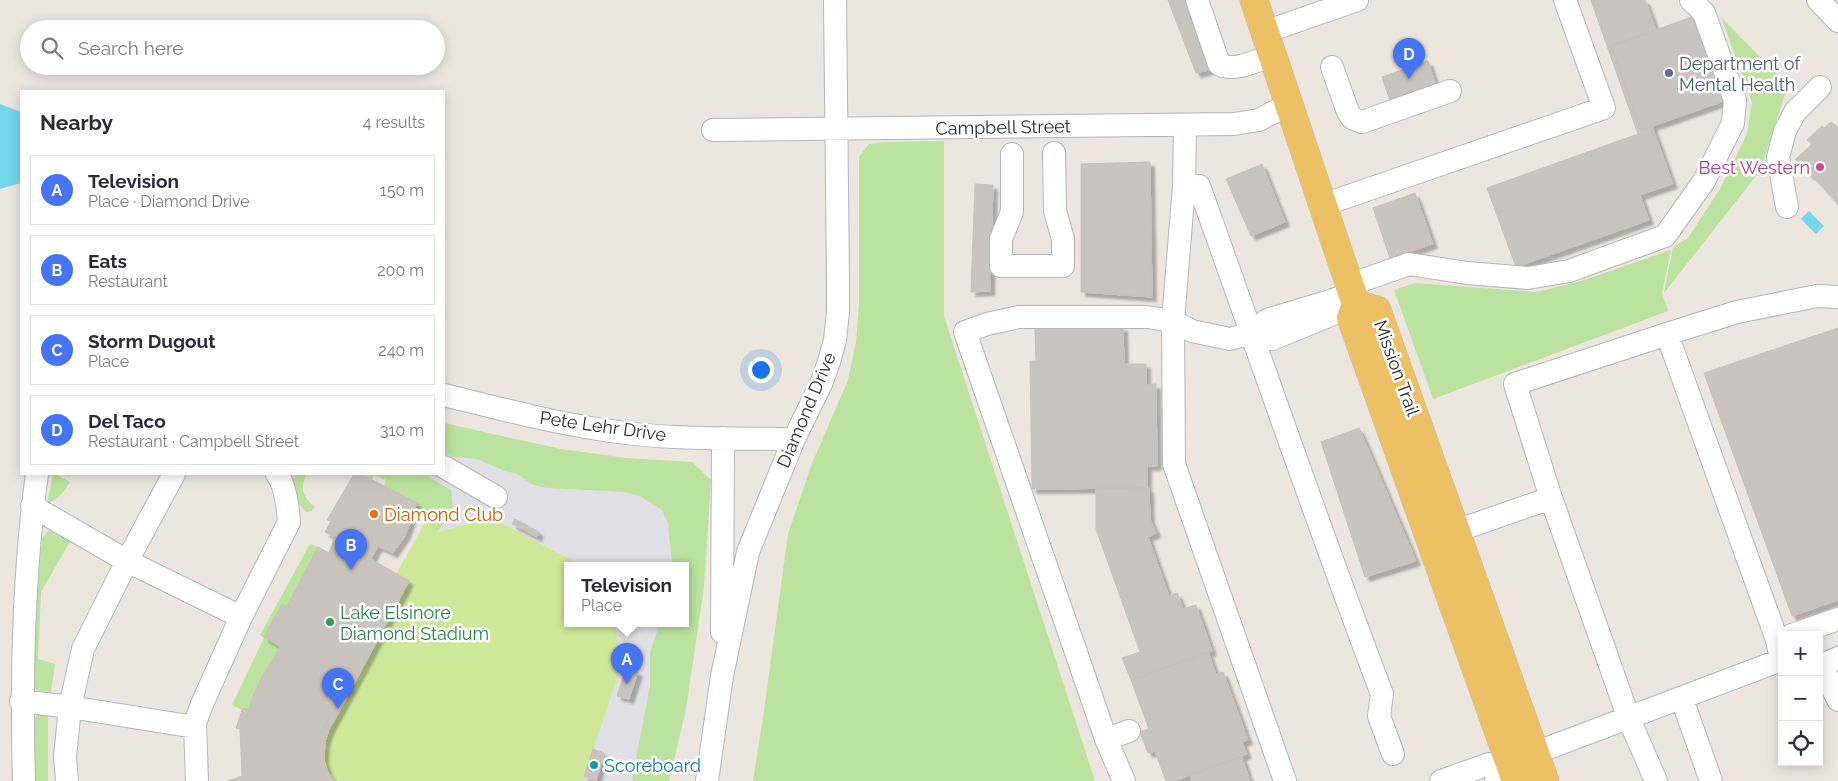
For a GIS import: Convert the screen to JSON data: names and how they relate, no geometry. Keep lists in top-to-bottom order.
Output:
{
  "streets": {
    "main road": ["Mission Trail"],
    "street": ["Campbell Street", "Diamond Drive", "Pete Lehr Drive"]
  },
  "crossings": [
    ["Campbell Street", "Diamond Drive"],
    ["Diamond Drive", "Pete Lehr Drive"]
  ],
  "places": [
    "Department of Mental Health",
    "Best Western",
    "Diamond Club",
    "Lake Elsinore Diamond Stadium",
    "Scoreboard"
  ],
  "page": {
    "search": "Search here",
    "pins": [
      "D",
      "B",
      "A",
      "C"
    ],
    "heading": ["Nearby", "4 results"],
    "list": [
      {
        "mark": "A",
        "name": "Television",
        "note": "Place · Diamond Drive",
        "value": "150 m"
      },
      {
        "mark": "B",
        "name": "Eats",
        "note": "Restaurant",
        "value": "200 m"
      },
      {
        "mark": "C",
        "name": "Storm Dugout",
        "note": "Place",
        "value": "240 m"
      },
      {
        "mark": "D",
        "name": "Del Taco",
        "note": "Restaurant · Campbell Street",
        "value": "310 m"
      }
    ],
    "popup": ["Television", "Place"],
    "map_buttons": ["+", "−"]
  }
}
